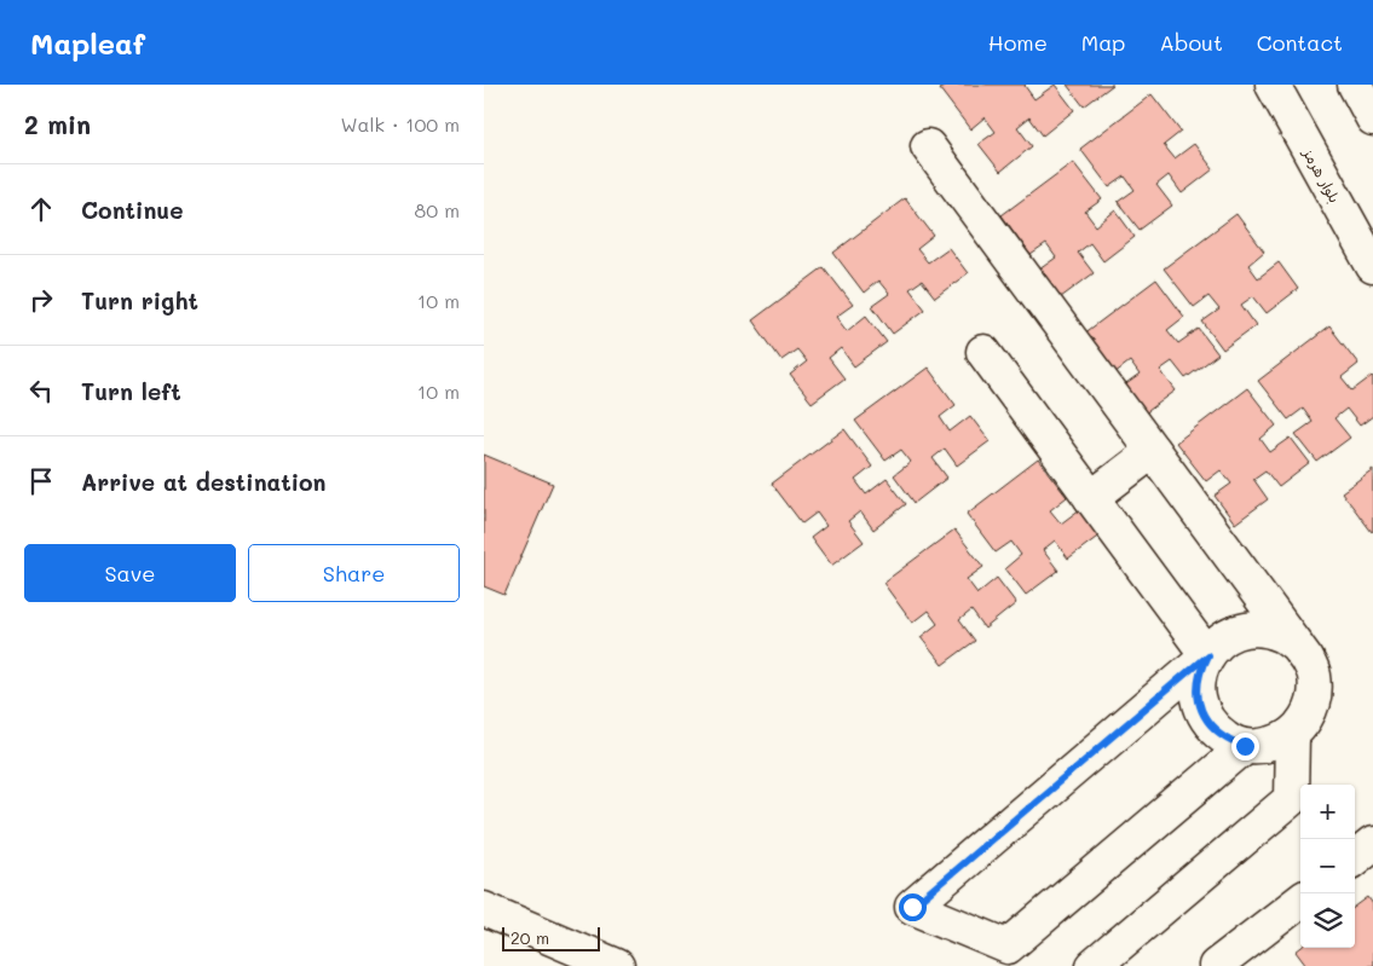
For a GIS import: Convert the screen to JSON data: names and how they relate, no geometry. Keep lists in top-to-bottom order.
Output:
{
  "streets": {
    "street": ["بلوار هرمز"]
  },
  "scale_bar": "20 m",
  "page": {
    "header": "Mapleaf",
    "nav": [
      "Home",
      "Map",
      "About",
      "Contact"
    ],
    "heading": ["2 min", "Walk · 100 m"],
    "list": [
      ["Continue", "80 m"],
      ["Turn right", "10 m"],
      ["Turn left", "10 m"],
      "Arrive at destination"
    ],
    "buttons": ["Save", "Share"],
    "map_buttons": ["+", "−"],
    "scale": "20 m"
  }
}
